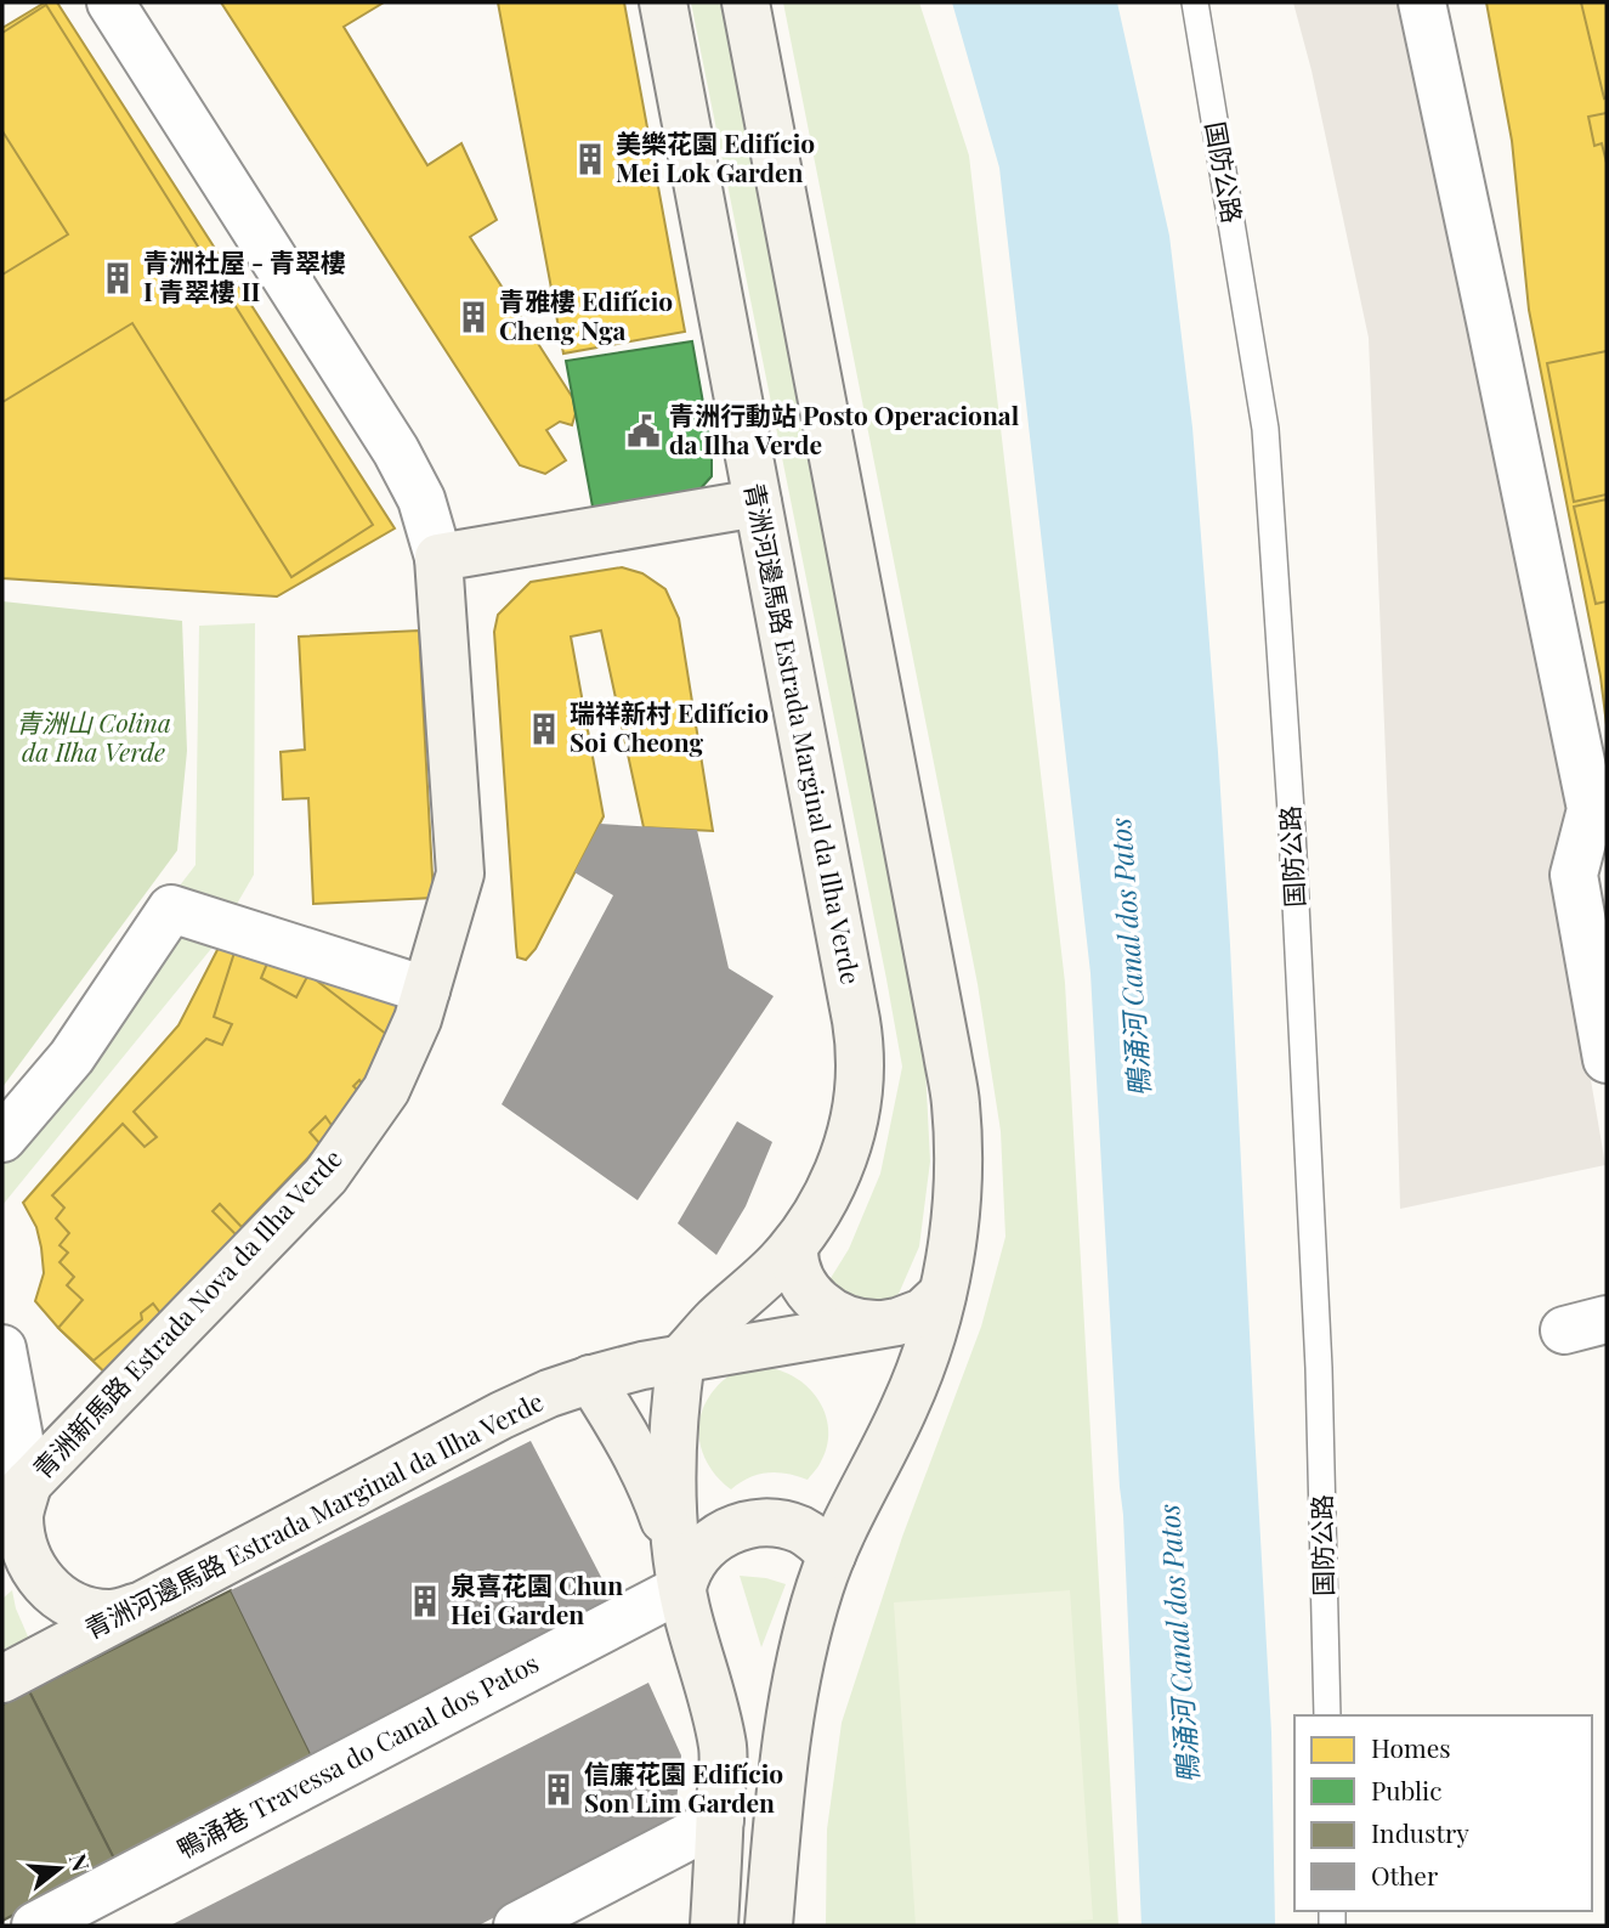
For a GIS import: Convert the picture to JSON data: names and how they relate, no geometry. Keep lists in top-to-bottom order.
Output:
{
  "streets": {
    "main road": ["青洲河邊馬路 Estrada Marginal da Ilha Verde", "青洲新馬路 Estrada Nova da Ilha Verde"],
    "street": ["鴨涌巷 Travessa do Canal dos Patos"],
    "lane": ["国防公路"]
  },
  "water": ["鴨涌河 Canal dos Patos"],
  "parks": ["青洲山 Colina da Ilha Verde"],
  "places": {
    "building": [
      "美樂花園 Edifício Mei Lok Garden",
      "青洲社屋 - 青翠樓 I 青翠樓 II",
      "青雅樓 Edifício Cheng Nga",
      "瑞祥新村 Edifício Soi Cheong",
      "泉喜花園 Chun Hei Garden",
      "信廉花園 Edifício Son Lim Garden"
    ],
    "public building": ["青洲行動站 Posto Operacional da Ilha Verde"]
  },
  "legend": [
    "Homes",
    "Public",
    "Industry",
    "Other"
  ],
  "north": "right"
}
